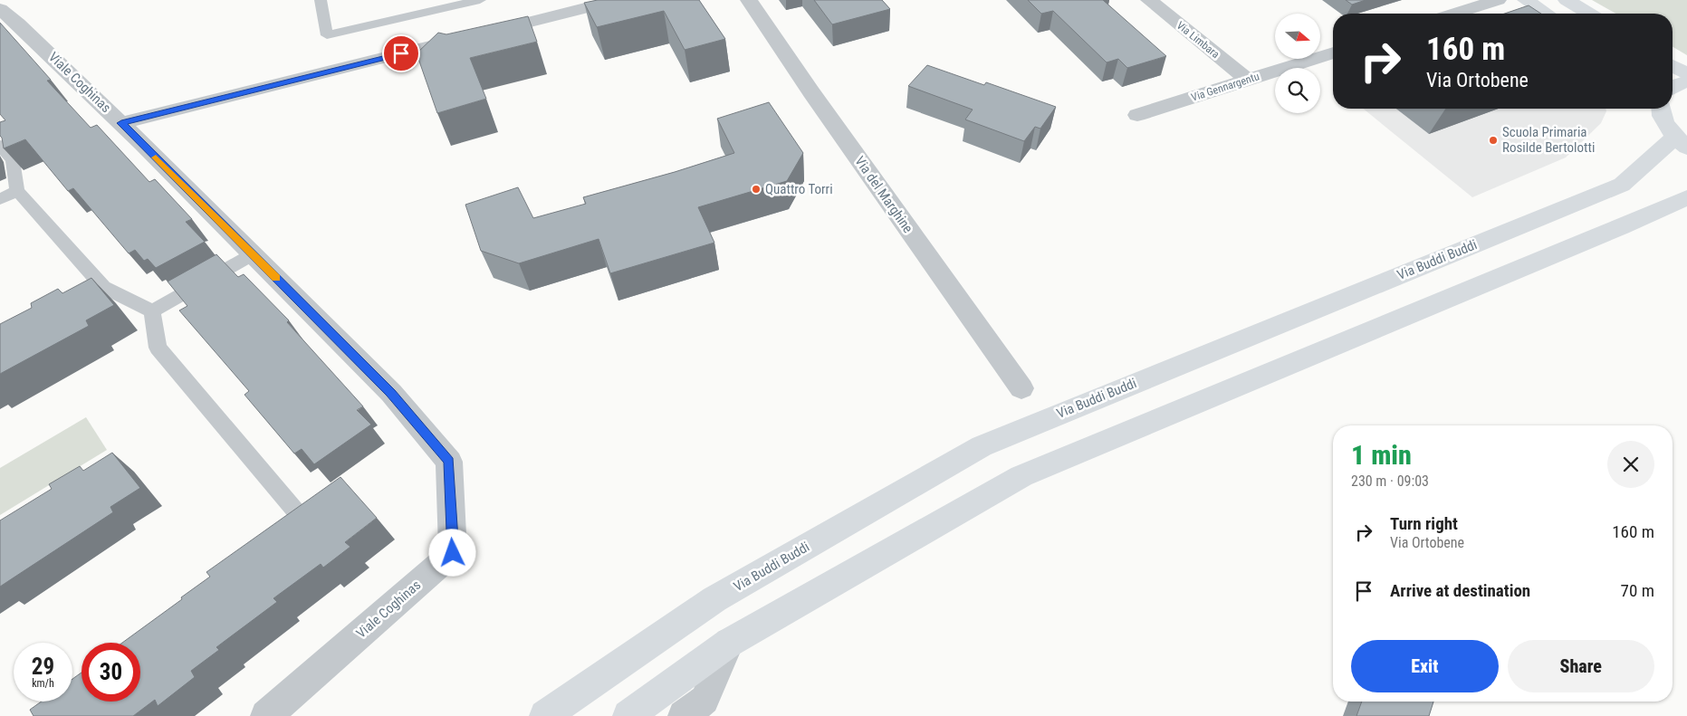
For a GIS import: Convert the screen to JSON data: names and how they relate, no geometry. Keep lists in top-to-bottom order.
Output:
{
  "streets": {
    "main road": ["Via Buddi Buddi"],
    "street": [
      "Via Limbara",
      "Viale Coghinas",
      "Via Gennargentu",
      "Via del Marghine"
    ]
  },
  "crossings": [
    ["Via Limbara", "Via Gennargentu"]
  ],
  "places": ["Scuola Primaria Rosilde Bertolotti", "Quattro Torri"],
  "north": "right",
  "page": {
    "turn": ["160 m", "Via Ortobene"],
    "heading": ["1 min", "230 m · 09:03"],
    "list": [
      {
        "name": "Turn right",
        "note": "Via Ortobene",
        "value": "160 m"
      },
      {
        "name": "Arrive at destination",
        "value": "70 m"
      }
    ],
    "buttons": ["Exit", "Share"],
    "speed": "29 km/h",
    "limit": "30"
  }
}
